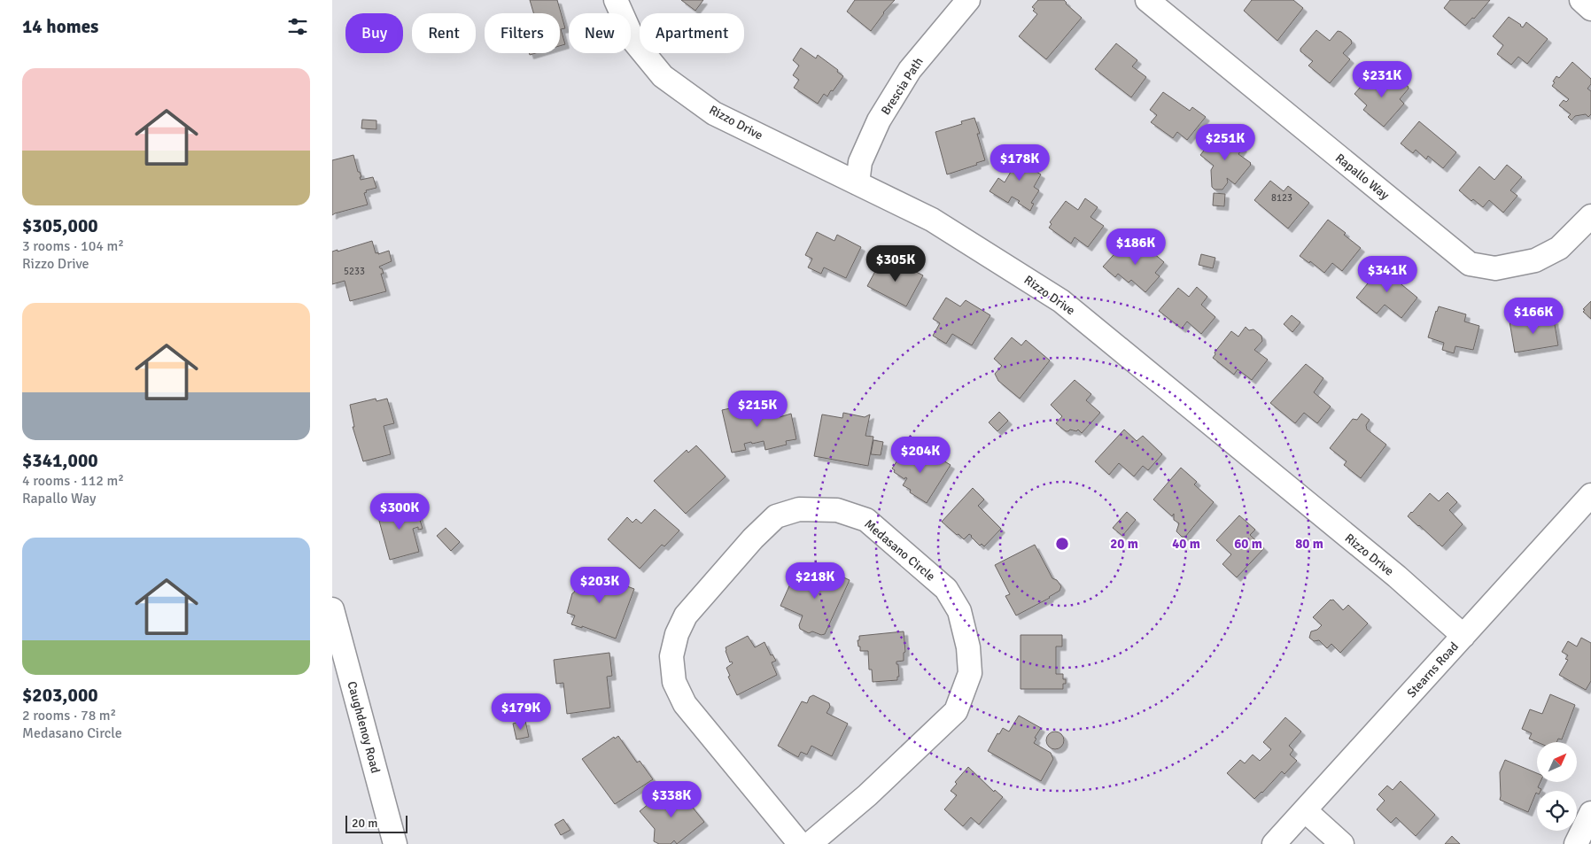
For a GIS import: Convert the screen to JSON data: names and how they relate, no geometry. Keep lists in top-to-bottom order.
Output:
{
  "streets": {
    "street": [
      "Brescia Path",
      "Rizzo Drive",
      "Rapallo Way",
      "Medasano Circle",
      "Stearns Road",
      "Caughdenoy Road"
    ]
  },
  "crossings": [
    ["Brescia Path", "Rizzo Drive"],
    ["Rizzo Drive", "Stearns Road"]
  ],
  "house_numbers": ["8123", "5233"],
  "scale_bar": "20 m",
  "north": "top right",
  "page": {
    "heading": "14 homes",
    "chip": [
      "Buy",
      "Rent",
      "Filters",
      "New",
      "Apartment"
    ],
    "list": [
      {
        "name": "$305,000",
        "note": "3 rooms · 104 m² · Rizzo Drive"
      },
      {
        "name": "$341,000",
        "note": "4 rooms · 112 m² · Rapallo Way"
      },
      {
        "name": "$203,000",
        "note": "2 rooms · 78 m² · Medasano Circle"
      }
    ],
    "price": [
      "$231K",
      "$251K",
      "$178K",
      "$186K",
      "$305K",
      "$341K",
      "$166K",
      "$215K",
      "$204K",
      "$300K",
      "$218K",
      "$203K",
      "$179K",
      "$338K"
    ],
    "scale": "20 m"
  },
  "rings": [
    "20 m",
    "40 m",
    "60 m",
    "80 m"
  ]
}
